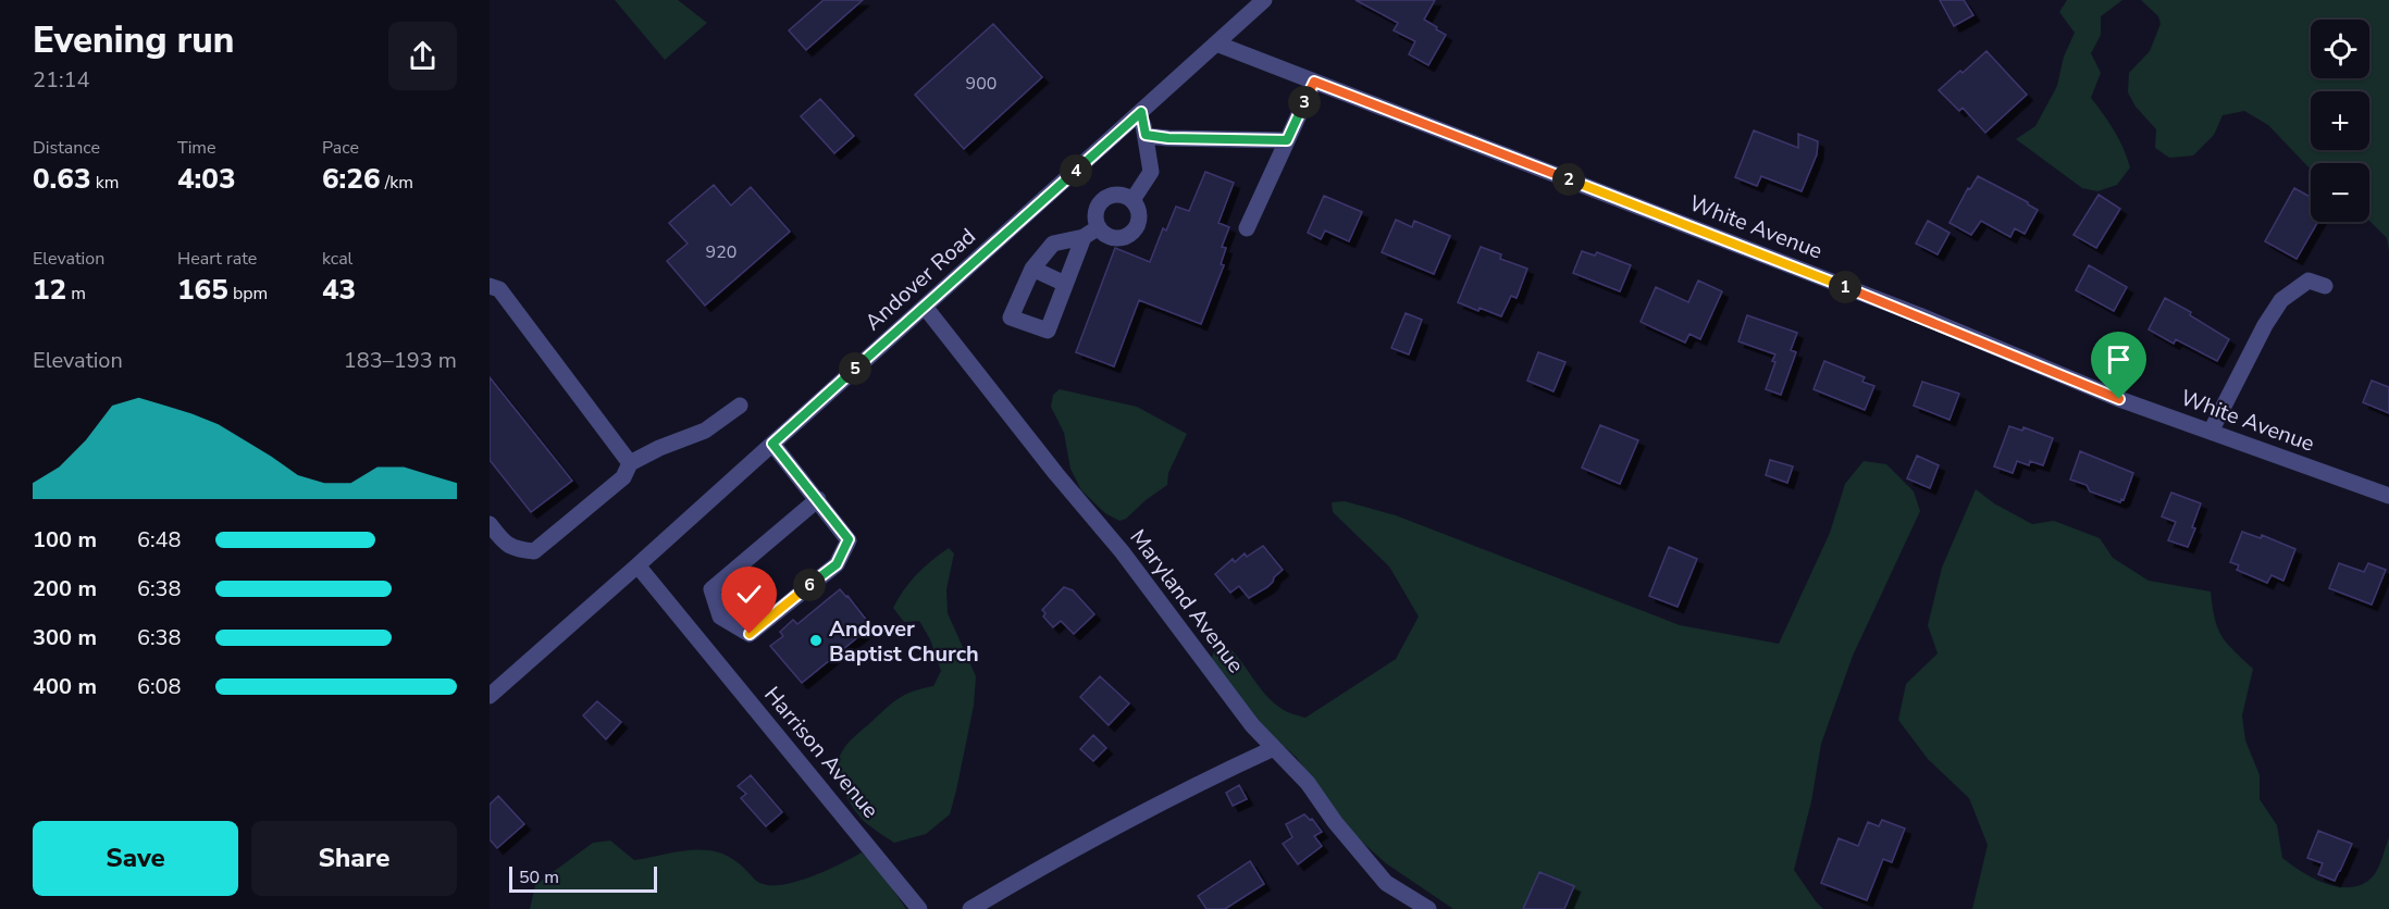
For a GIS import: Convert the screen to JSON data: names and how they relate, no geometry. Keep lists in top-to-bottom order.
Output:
{
  "streets": {
    "street": [
      "White Avenue",
      "Andover Road",
      "Maryland Avenue",
      "Harrison Avenue"
    ]
  },
  "crossings": [
    ["White Avenue", "Andover Road"],
    ["Andover Road", "Maryland Avenue"],
    ["Andover Road", "Harrison Avenue"]
  ],
  "places": ["Andover Baptist Church"],
  "house_numbers": ["900", "920"],
  "scale_bar": "50 m",
  "page": {
    "heading": ["Evening run", "21:14"],
    "map_buttons": ["+", "−"],
    "pins": [
      "3",
      "4",
      "2",
      "1",
      "5",
      "6"
    ],
    "stats": [
      ["Distance", "0.63 km"],
      ["Time", "4:03"],
      ["Pace", "6:26 /km"],
      ["Elevation", "12 m"],
      ["Heart rate", "165 bpm"],
      ["kcal", "43"]
    ],
    "chart": ["Elevation", "183–193 m"],
    "list": [
      {
        "name": "100 m",
        "note": "6:48"
      },
      {
        "name": "200 m",
        "note": "6:38"
      },
      {
        "name": "300 m",
        "note": "6:38"
      },
      {
        "name": "400 m",
        "note": "6:08"
      }
    ],
    "buttons": ["Save", "Share"],
    "scale": "50 m"
  }
}
